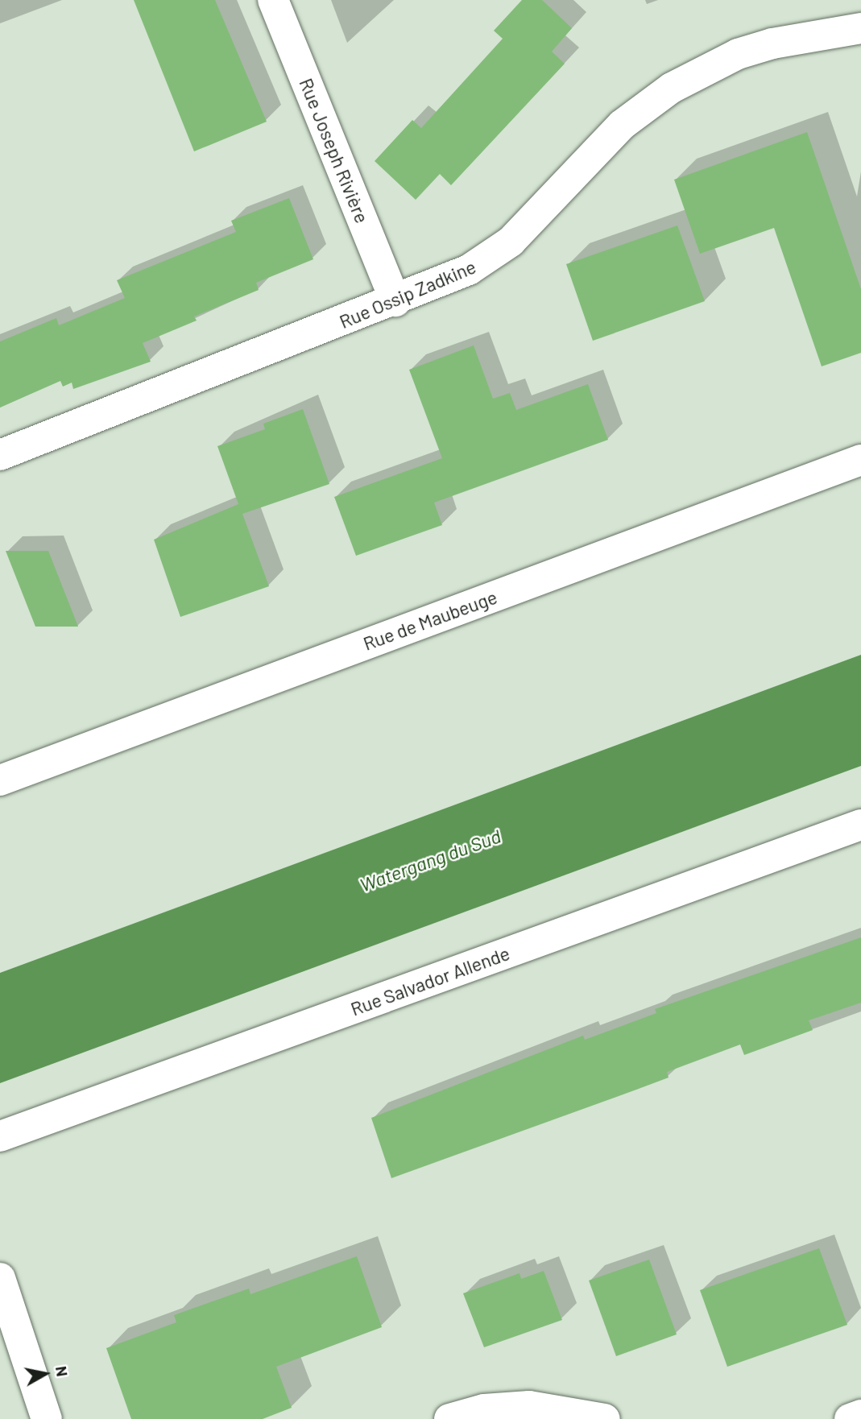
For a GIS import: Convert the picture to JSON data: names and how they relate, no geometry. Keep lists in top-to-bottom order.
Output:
{
  "streets": {
    "street": [
      "Rue Joseph Rivière",
      "Rue Ossip Zadkine",
      "Rue de Maubeuge",
      "Rue Salvador Allende"
    ]
  },
  "crossings": [
    ["Rue Joseph Rivière", "Rue Ossip Zadkine"]
  ],
  "water": ["Watergang du Sud"],
  "north": "right"
}
